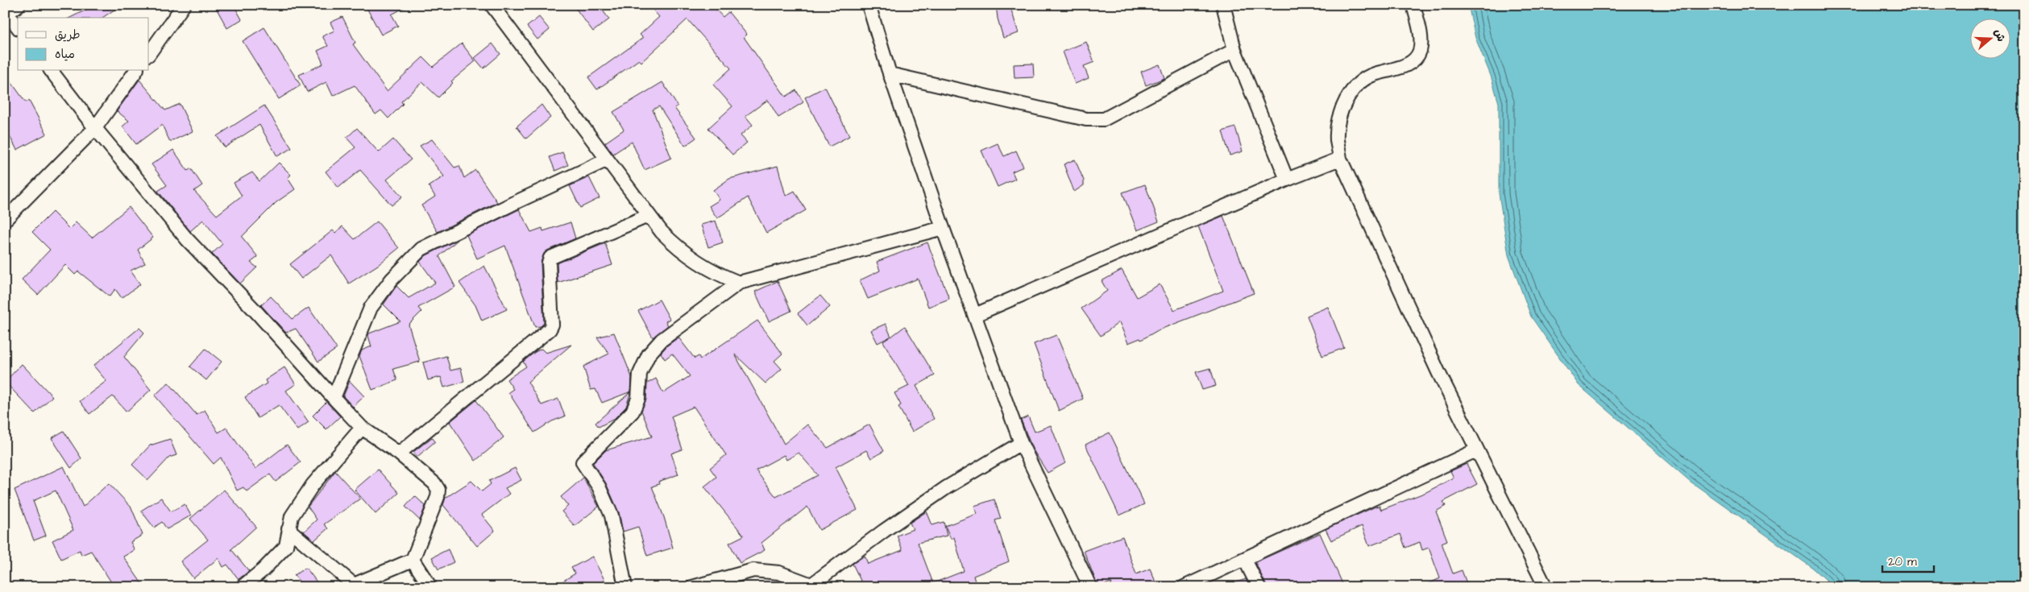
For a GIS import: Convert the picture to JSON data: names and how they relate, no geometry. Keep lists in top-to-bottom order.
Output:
{
  "legend": ["طريق", "مياه"],
  "scale_bar": "20 m",
  "north": "right"
}
